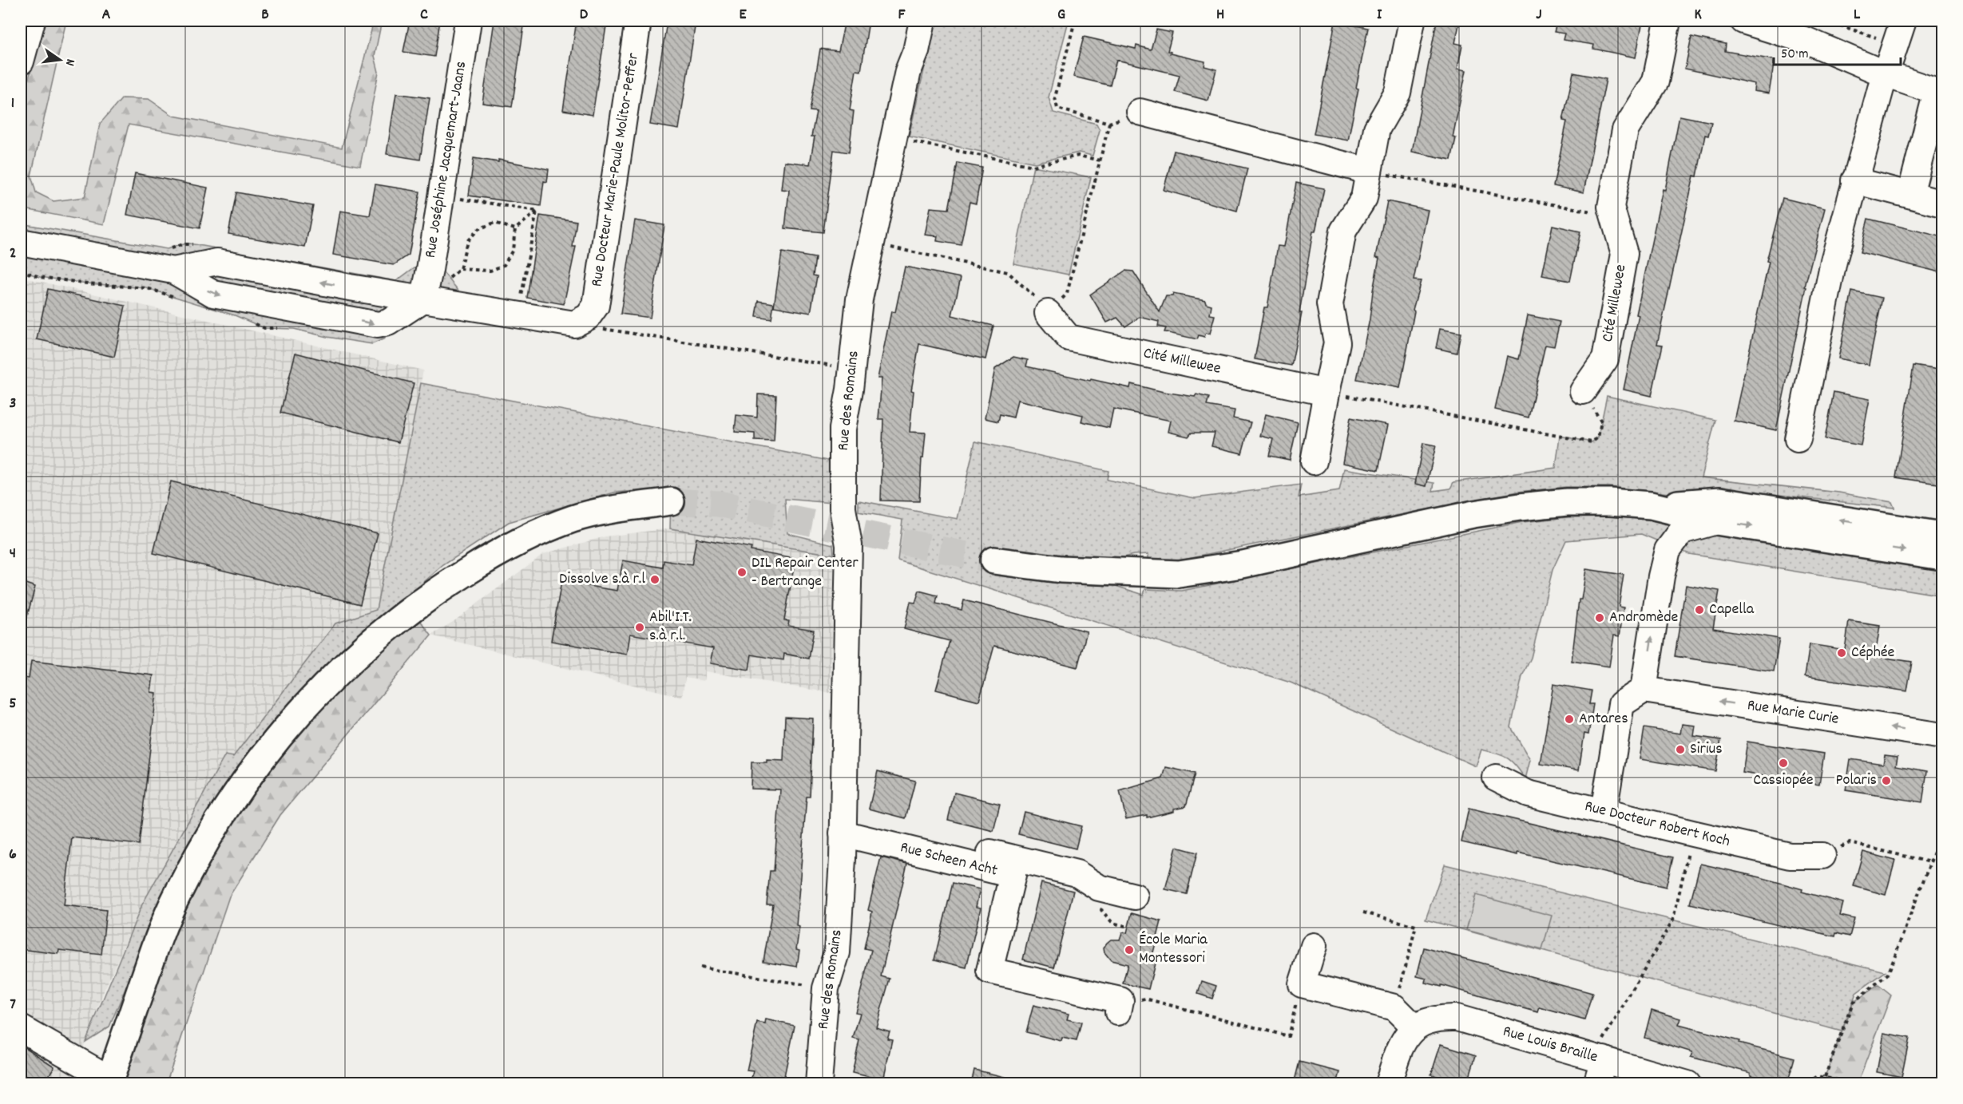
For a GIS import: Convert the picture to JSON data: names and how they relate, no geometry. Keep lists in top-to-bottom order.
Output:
{
  "streets": {
    "street": [
      "Rue Joséphine Jacquemart-Jaans",
      "Rue Docteur Marie-Paule Molitor-Peffer",
      "Cité Millewee",
      "Rue des Romains",
      "Rue Marie Curie",
      "Rue Docteur Robert Koch",
      "Rue Scheen Acht",
      "Rue Louis Braille"
    ]
  },
  "crossings": [
    ["Rue des Romains", "Rue Scheen Acht"]
  ],
  "one_way": ["Rue Marie Curie"],
  "places": [
    "DIL Repair Center - Bertrange",
    "Dissolve s.à r.l",
    "Capella",
    "Andromède",
    "Abil'I.T. s.à r.l.",
    "Céphée",
    "Antares",
    "Sirius",
    "Cassiopée",
    "Polaris",
    "École Maria Montessori"
  ],
  "scale_bar": "50 m",
  "north": "right",
  "grid": {
    "columns": [
      "A",
      "B",
      "C",
      "D",
      "E",
      "F",
      "G",
      "H",
      "I",
      "J",
      "K",
      "L"
    ],
    "rows": [
      "1",
      "2",
      "3",
      "4",
      "5",
      "6",
      "7"
    ]
  }
}
